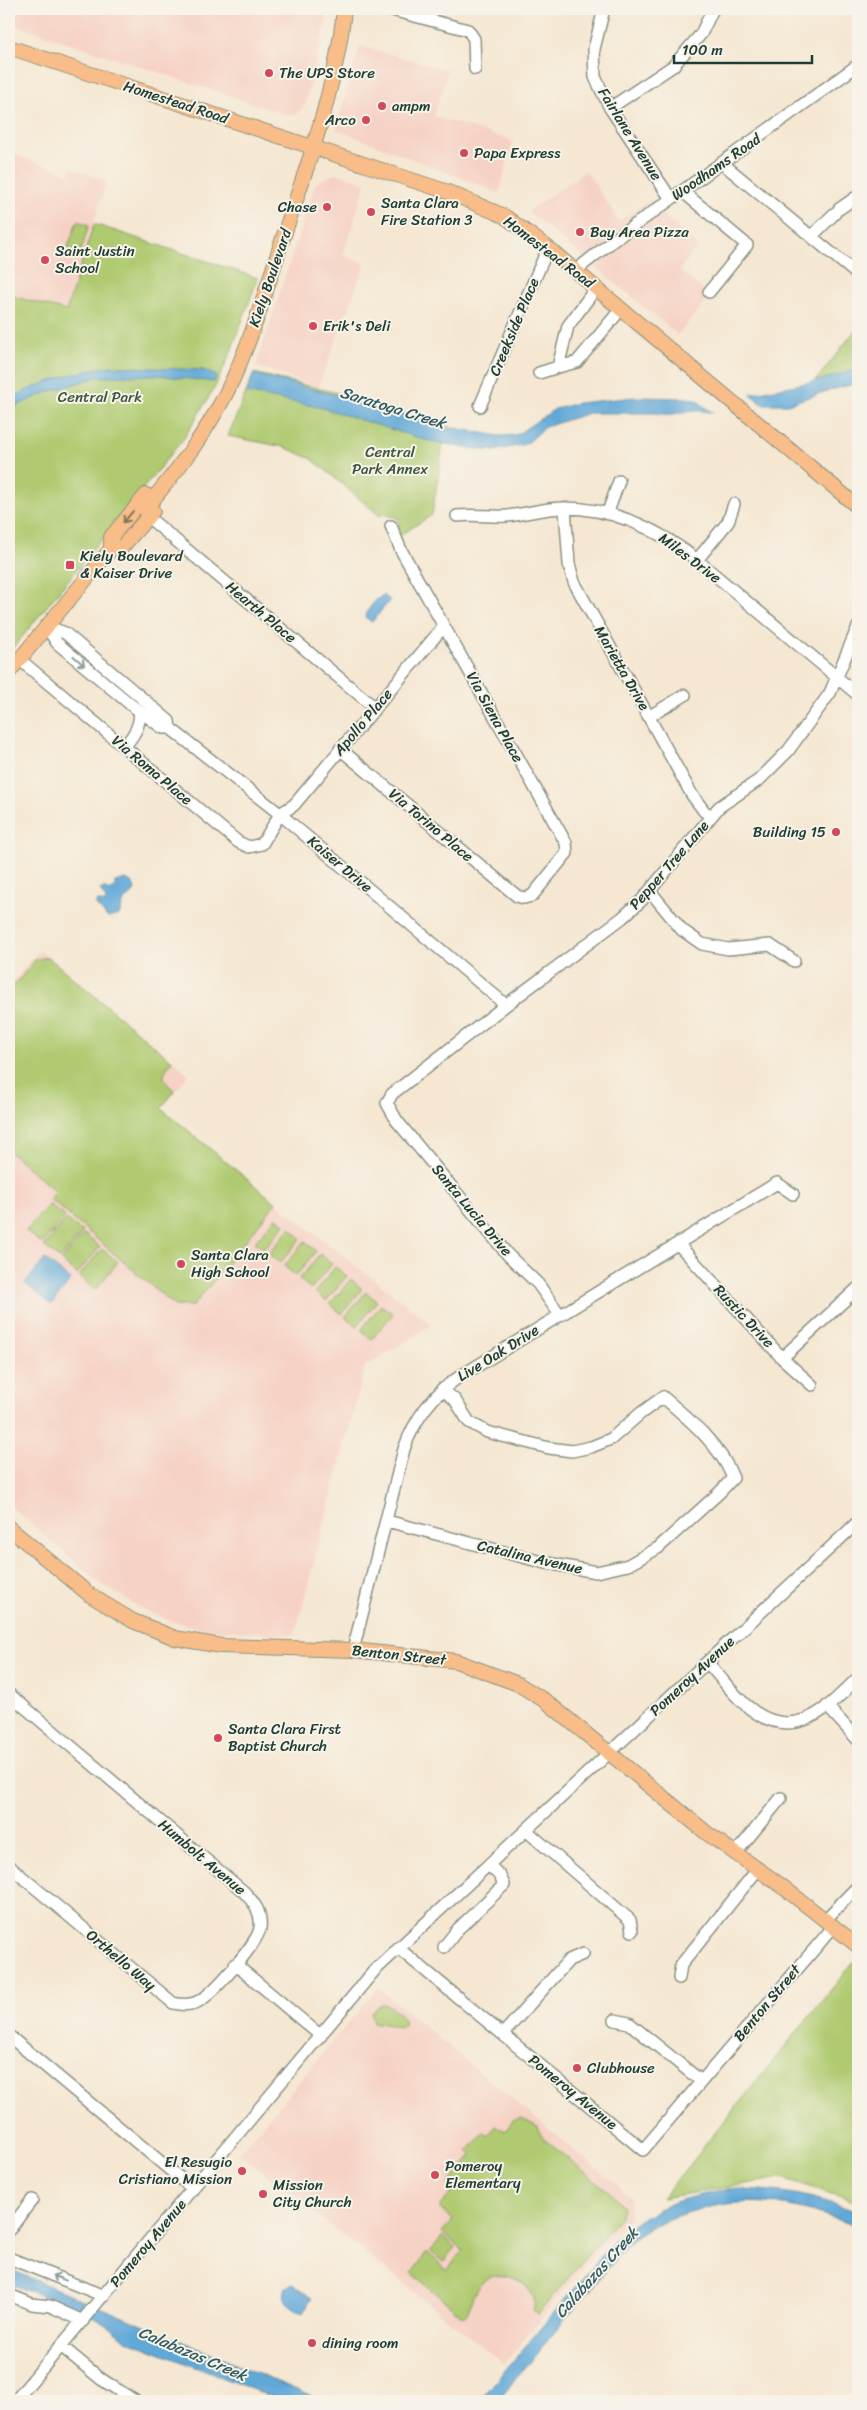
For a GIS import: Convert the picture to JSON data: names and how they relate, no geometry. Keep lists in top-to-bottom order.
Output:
{
  "streets": {
    "main road": ["Homestead Road", "Kiely Boulevard", "Benton Street"],
    "street": [
      "Fairlane Avenue",
      "Woodhams Road",
      "Creekside Place",
      "Miles Drive",
      "Hearth Place",
      "Marietta Drive",
      "Via Siena Place",
      "Apollo Place",
      "Via Roma Place",
      "Via Torino Place",
      "Kaiser Drive",
      "Pepper Tree Lane",
      "Santa Lucia Drive",
      "Rustic Drive",
      "Live Oak Drive",
      "Catalina Avenue",
      "Pomeroy Avenue",
      "Humbolt Avenue",
      "Orthello Way"
    ]
  },
  "crossings": [
    ["Homestead Road", "Woodhams Road"],
    ["Homestead Road", "Kiely Boulevard"],
    ["Homestead Road", "Creekside Place"],
    ["Fairlane Avenue", "Woodhams Road"],
    ["Kiely Boulevard", "Hearth Place"],
    ["Kiely Boulevard", "Via Roma Place"],
    ["Kiely Boulevard", "Kaiser Drive"],
    ["Miles Drive", "Marietta Drive"],
    ["Miles Drive", "Pepper Tree Lane"],
    ["Hearth Place", "Apollo Place"],
    ["Marietta Drive", "Pepper Tree Lane"],
    ["Via Siena Place", "Apollo Place"],
    ["Via Siena Place", "Via Torino Place"],
    ["Apollo Place", "Via Roma Place"],
    ["Apollo Place", "Via Torino Place"],
    ["Apollo Place", "Kaiser Drive"],
    ["Via Roma Place", "Kaiser Drive"],
    ["Kaiser Drive", "Pepper Tree Lane"],
    ["Pepper Tree Lane", "Santa Lucia Drive"],
    ["Santa Lucia Drive", "Live Oak Drive"],
    ["Rustic Drive", "Live Oak Drive"],
    ["Live Oak Drive", "Catalina Avenue"],
    ["Live Oak Drive", "Benton Street"],
    ["Benton Street", "Pomeroy Avenue"],
    ["Humbolt Avenue", "Orthello Way"]
  ],
  "water": ["Saratoga Creek", "Calabazas Creek"],
  "parks": ["Central Park", "Central Park Annex"],
  "places": {
    "other": [
      "The UPS Store",
      "ampm",
      "Arco",
      "Papa Express",
      "Chase",
      "Santa Clara Fire Station 3",
      "Bay Area Pizza",
      "Saint Justin School",
      "Erik's Deli",
      "Building 15",
      "Santa Clara High School",
      "Santa Clara First Baptist Church",
      "Clubhouse",
      "El Resugio Cristiano Mission",
      "Pomeroy Elementary",
      "Mission City Church",
      "dining room"
    ],
    "transit": ["Kiely Boulevard & Kaiser Drive"]
  },
  "scale_bar": "100 m"
}
